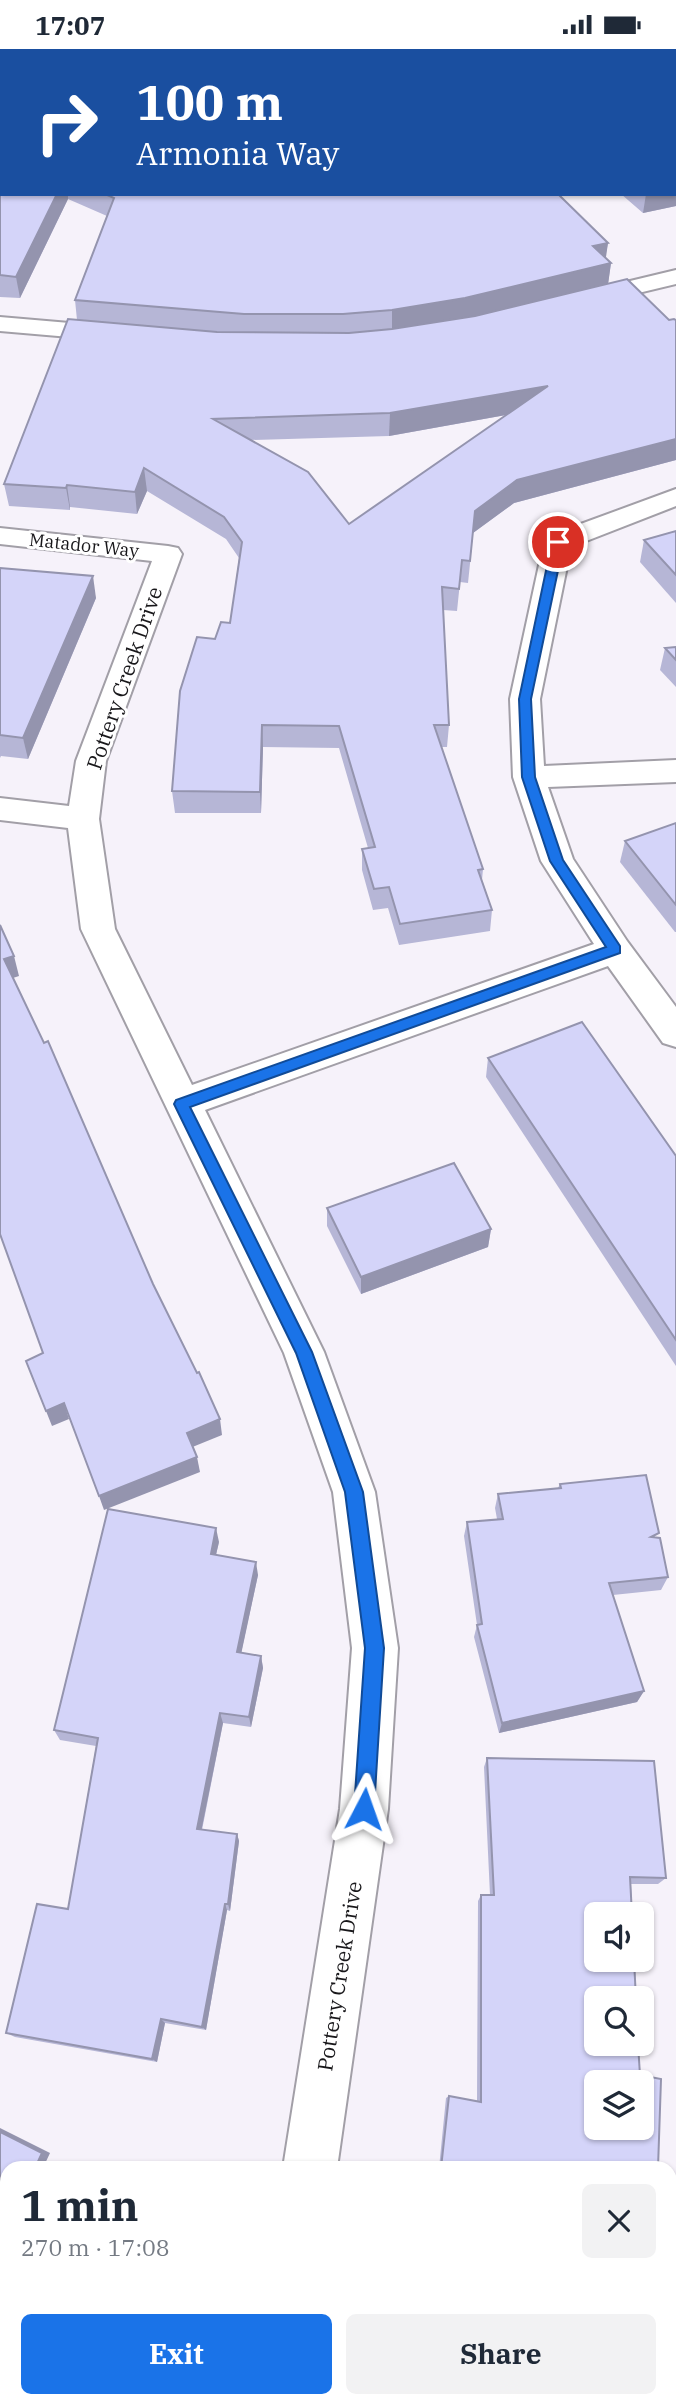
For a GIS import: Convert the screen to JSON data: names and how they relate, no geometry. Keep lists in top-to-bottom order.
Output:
{
  "streets": {
    "street": ["Matador Way", "Pottery Creek Drive"]
  },
  "crossings": [
    ["Matador Way", "Pottery Creek Drive"]
  ],
  "page": {
    "status": "17:07",
    "turn": ["100 m", "Armonia Way"],
    "heading": ["1 min", "270 m · 17:08"],
    "buttons": ["Exit", "Share"]
  }
}
